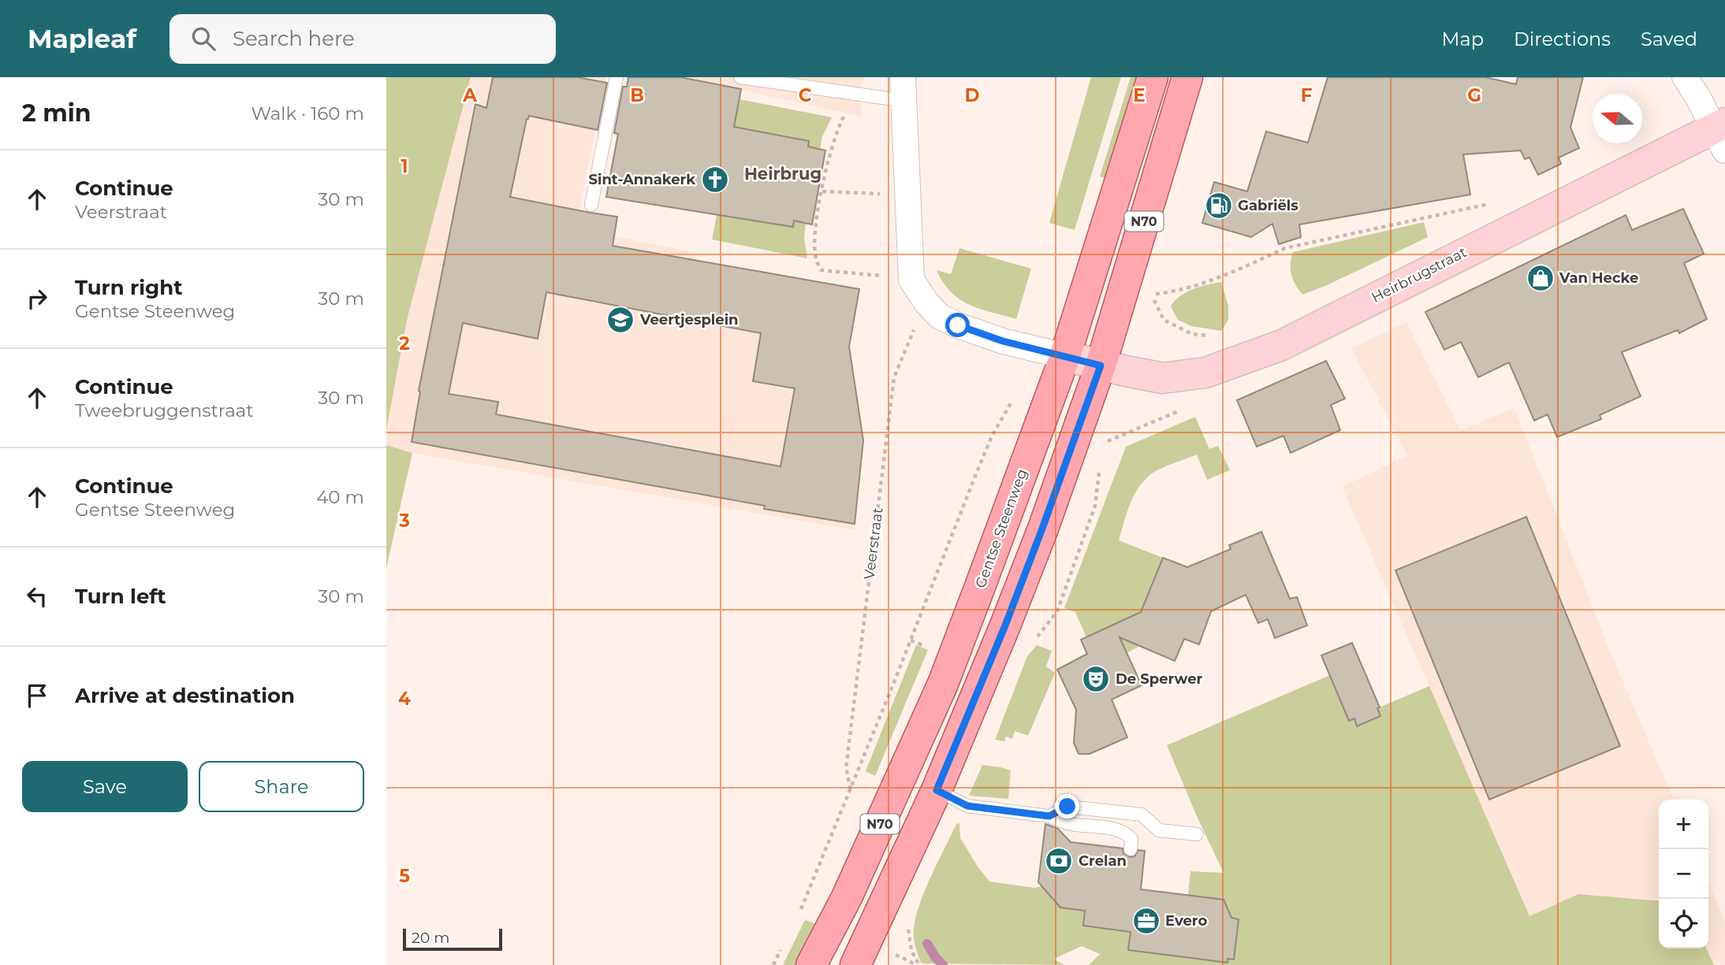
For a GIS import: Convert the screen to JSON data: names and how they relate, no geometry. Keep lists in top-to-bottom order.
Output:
{
  "streets": {
    "main road": ["N70", "Gentse Steenweg"],
    "street": ["Heirbrugstraat"],
    "path": ["Veerstraat"]
  },
  "crossings": [
    ["N70", "Heirbrugstraat"]
  ],
  "districts": ["Heirbrug"],
  "places": {
    "church": ["Sint-Annakerk"],
    "fuel station": ["Gabriëls"],
    "shop": ["Van Hecke"],
    "school or university": ["Veertjesplein"],
    "theatre": ["De Sperwer"],
    "bank": ["Crelan"],
    "office": ["Evero"]
  },
  "scale_bar": "20 m",
  "north": "left",
  "page": {
    "header": "Mapleaf",
    "search": "Search here",
    "nav": ["Map", "Directions", "Saved"],
    "heading": ["2 min", "Walk · 160 m"],
    "list": [
      ["Continue", "Veerstraat", "30 m"],
      ["Turn right", "Gentse Steenweg", "30 m"],
      ["Continue", "Tweebruggenstraat", "30 m"],
      ["Continue", "Gentse Steenweg", "40 m"],
      ["Turn left", "30 m"],
      "Arrive at destination"
    ],
    "buttons": ["Save", "Share"],
    "map_buttons": ["+", "−"],
    "scale": "20 m"
  },
  "grid": {
    "columns": [
      "A",
      "B",
      "C",
      "D",
      "E",
      "F",
      "G"
    ],
    "rows": [
      "1",
      "2",
      "3",
      "4",
      "5"
    ]
  }
}
